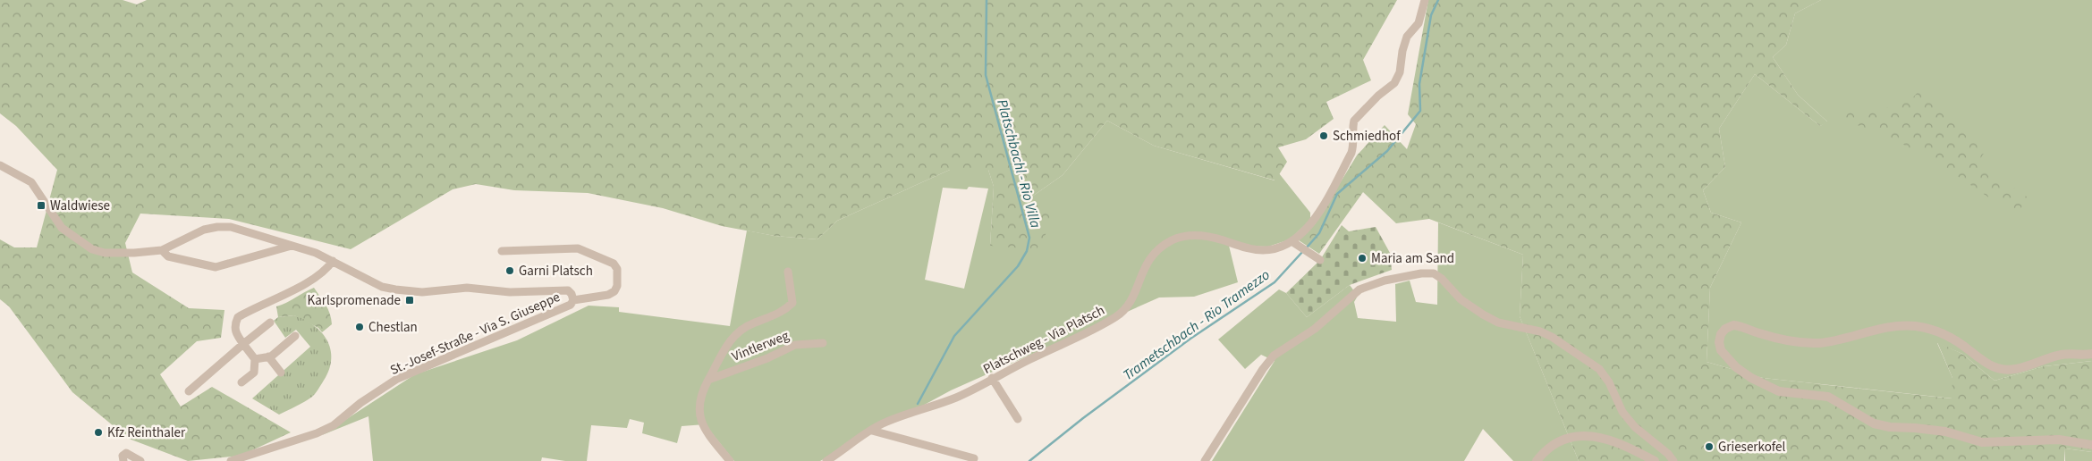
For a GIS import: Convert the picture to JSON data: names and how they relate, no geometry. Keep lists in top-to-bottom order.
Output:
{
  "streets": {
    "street": ["St.-Josef-Straße - Via S. Giuseppe", "Platschweg - Via Platsch", "Vintlerweg"]
  },
  "water": ["Platschbachl - Rio Villa", "Trametschbach - Rio Tramezzo"],
  "places": {
    "other": [
      "Schmiedhof",
      "Maria am Sand",
      "Garni Platsch",
      "Chestlan",
      "Kfz Reinthaler",
      "Grieserkofel"
    ],
    "transit": ["Waldwiese", "Karlspromenade"]
  }
}
